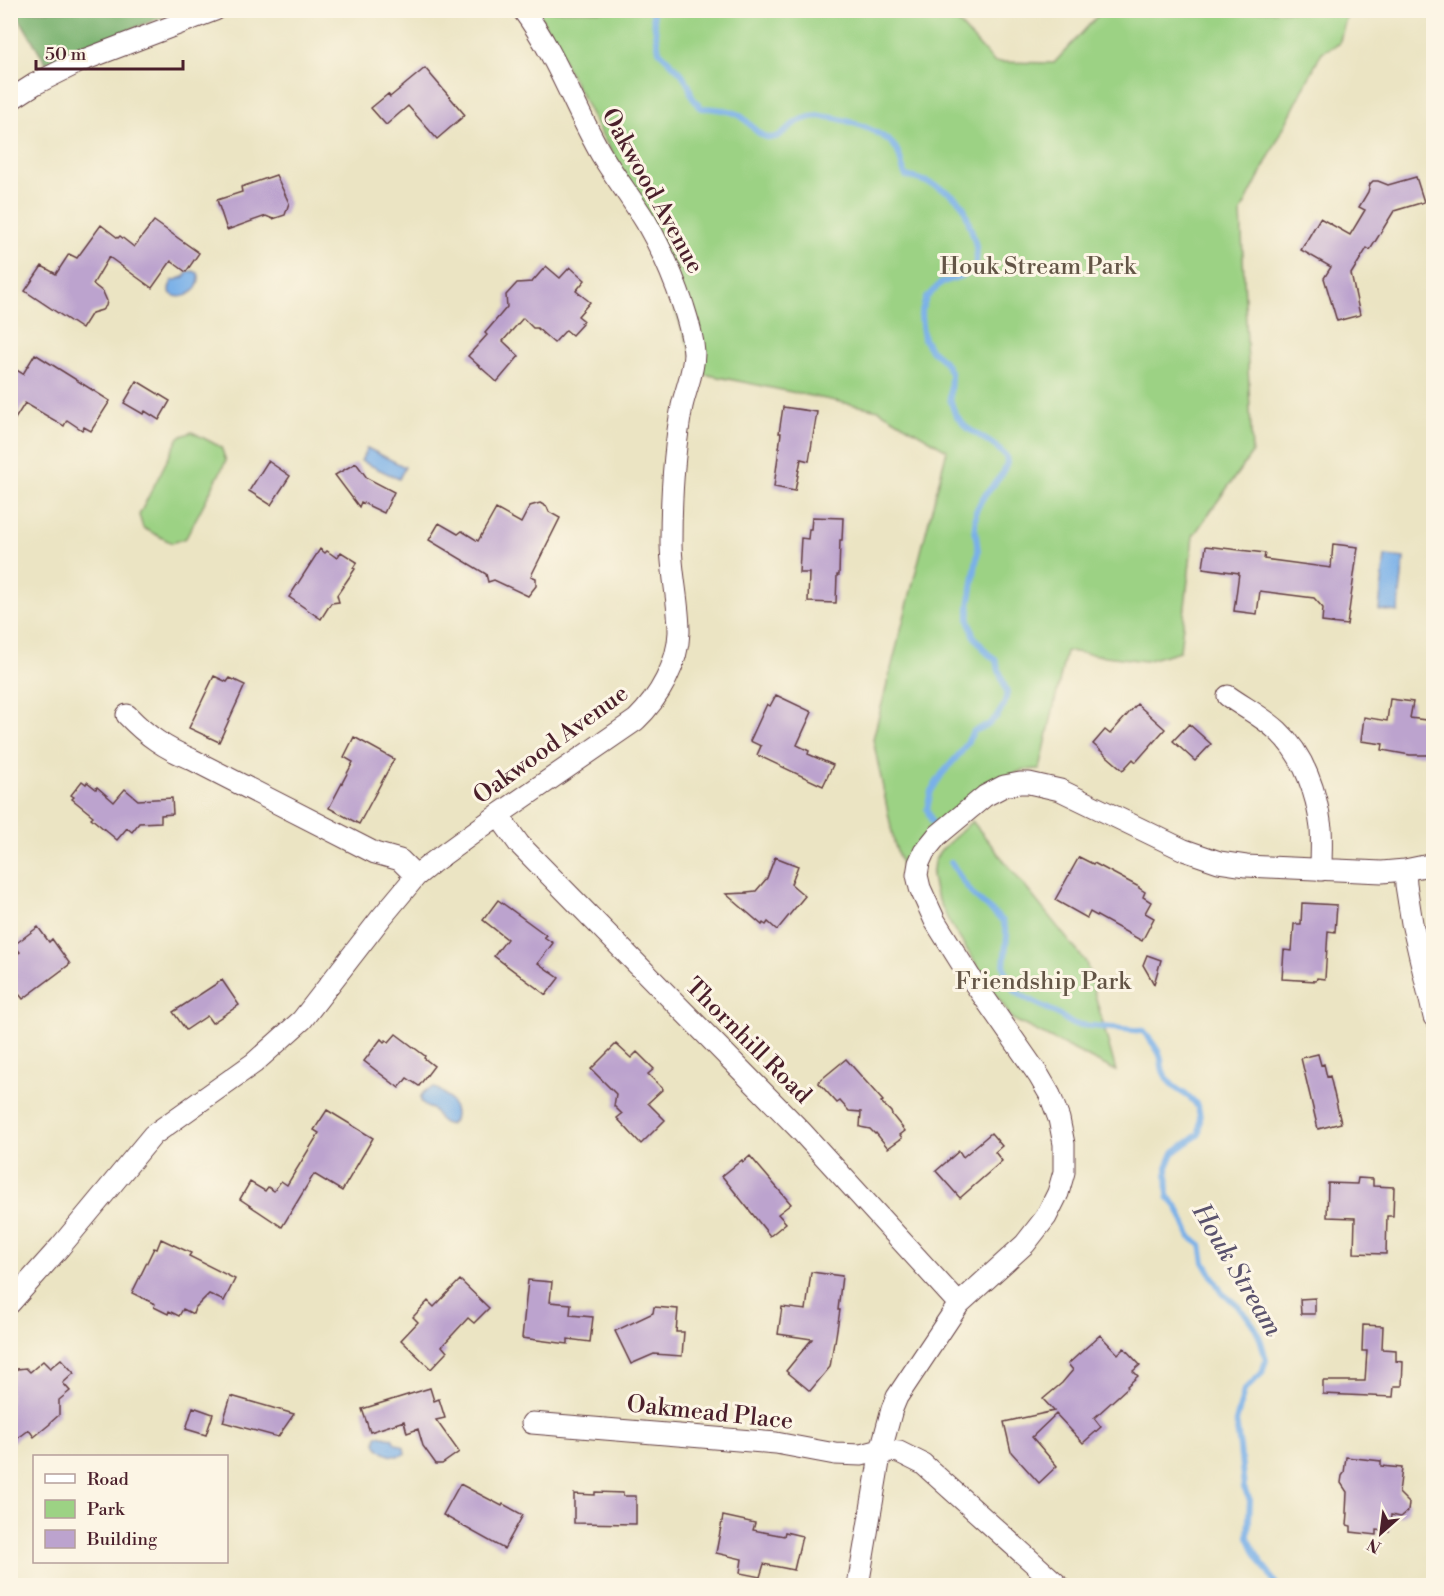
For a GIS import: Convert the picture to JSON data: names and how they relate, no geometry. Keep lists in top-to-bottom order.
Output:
{
  "streets": {
    "street": ["Oakwood Avenue", "Thornhill Road", "Oakmead Place"]
  },
  "crossings": [
    ["Oakwood Avenue", "Thornhill Road"]
  ],
  "water": ["Houk Stream"],
  "parks": ["Houk Stream Park", "Friendship Park"],
  "legend": ["Road", "Park", "Building"],
  "scale_bar": "50 m",
  "north": "bottom left"
}
